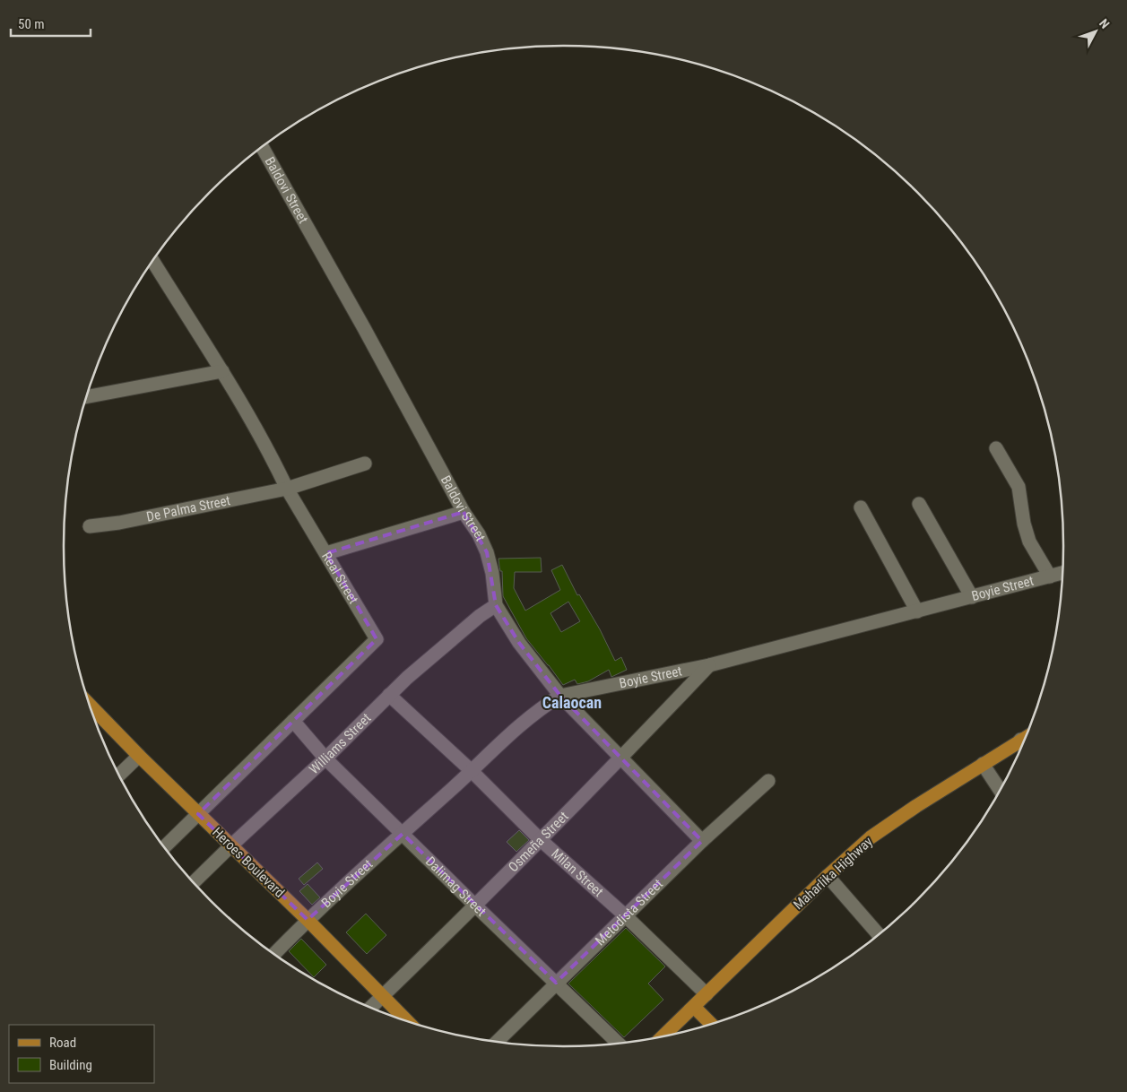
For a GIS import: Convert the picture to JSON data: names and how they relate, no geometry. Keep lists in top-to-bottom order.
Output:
{
  "streets": {
    "main road": ["Heroes Boulevard", "Maharlika Highway"],
    "street": [
      "Baldovi Street",
      "De Palma Street",
      "Real Street",
      "Boyie Street",
      "Williams Street",
      "Osmeña Street",
      "Milan Street",
      "Dalimag Street",
      "Metodista Street"
    ]
  },
  "crossings": [
    ["Baldovi Street", "Boyie Street"],
    ["Baldovi Street", "Williams Street"],
    ["Baldovi Street", "Osmeña Street"],
    ["Baldovi Street", "Metodista Street"],
    ["De Palma Street", "Real Street"],
    ["Real Street", "Heroes Boulevard"],
    ["Real Street", "Dalimag Street"],
    ["Boyie Street", "Osmeña Street"],
    ["Boyie Street", "Heroes Boulevard"],
    ["Boyie Street", "Milan Street"],
    ["Boyie Street", "Dalimag Street"],
    ["Williams Street", "Heroes Boulevard"],
    ["Williams Street", "Milan Street"],
    ["Williams Street", "Dalimag Street"],
    ["Osmeña Street", "Heroes Boulevard"],
    ["Osmeña Street", "Milan Street"],
    ["Osmeña Street", "Dalimag Street"],
    ["Milan Street", "Maharlika Highway"],
    ["Milan Street", "Metodista Street"],
    ["Dalimag Street", "Metodista Street"]
  ],
  "districts": ["Calaocan"],
  "legend": ["Road", "Building"],
  "scale_bar": "50 m",
  "north": "top right"
}
